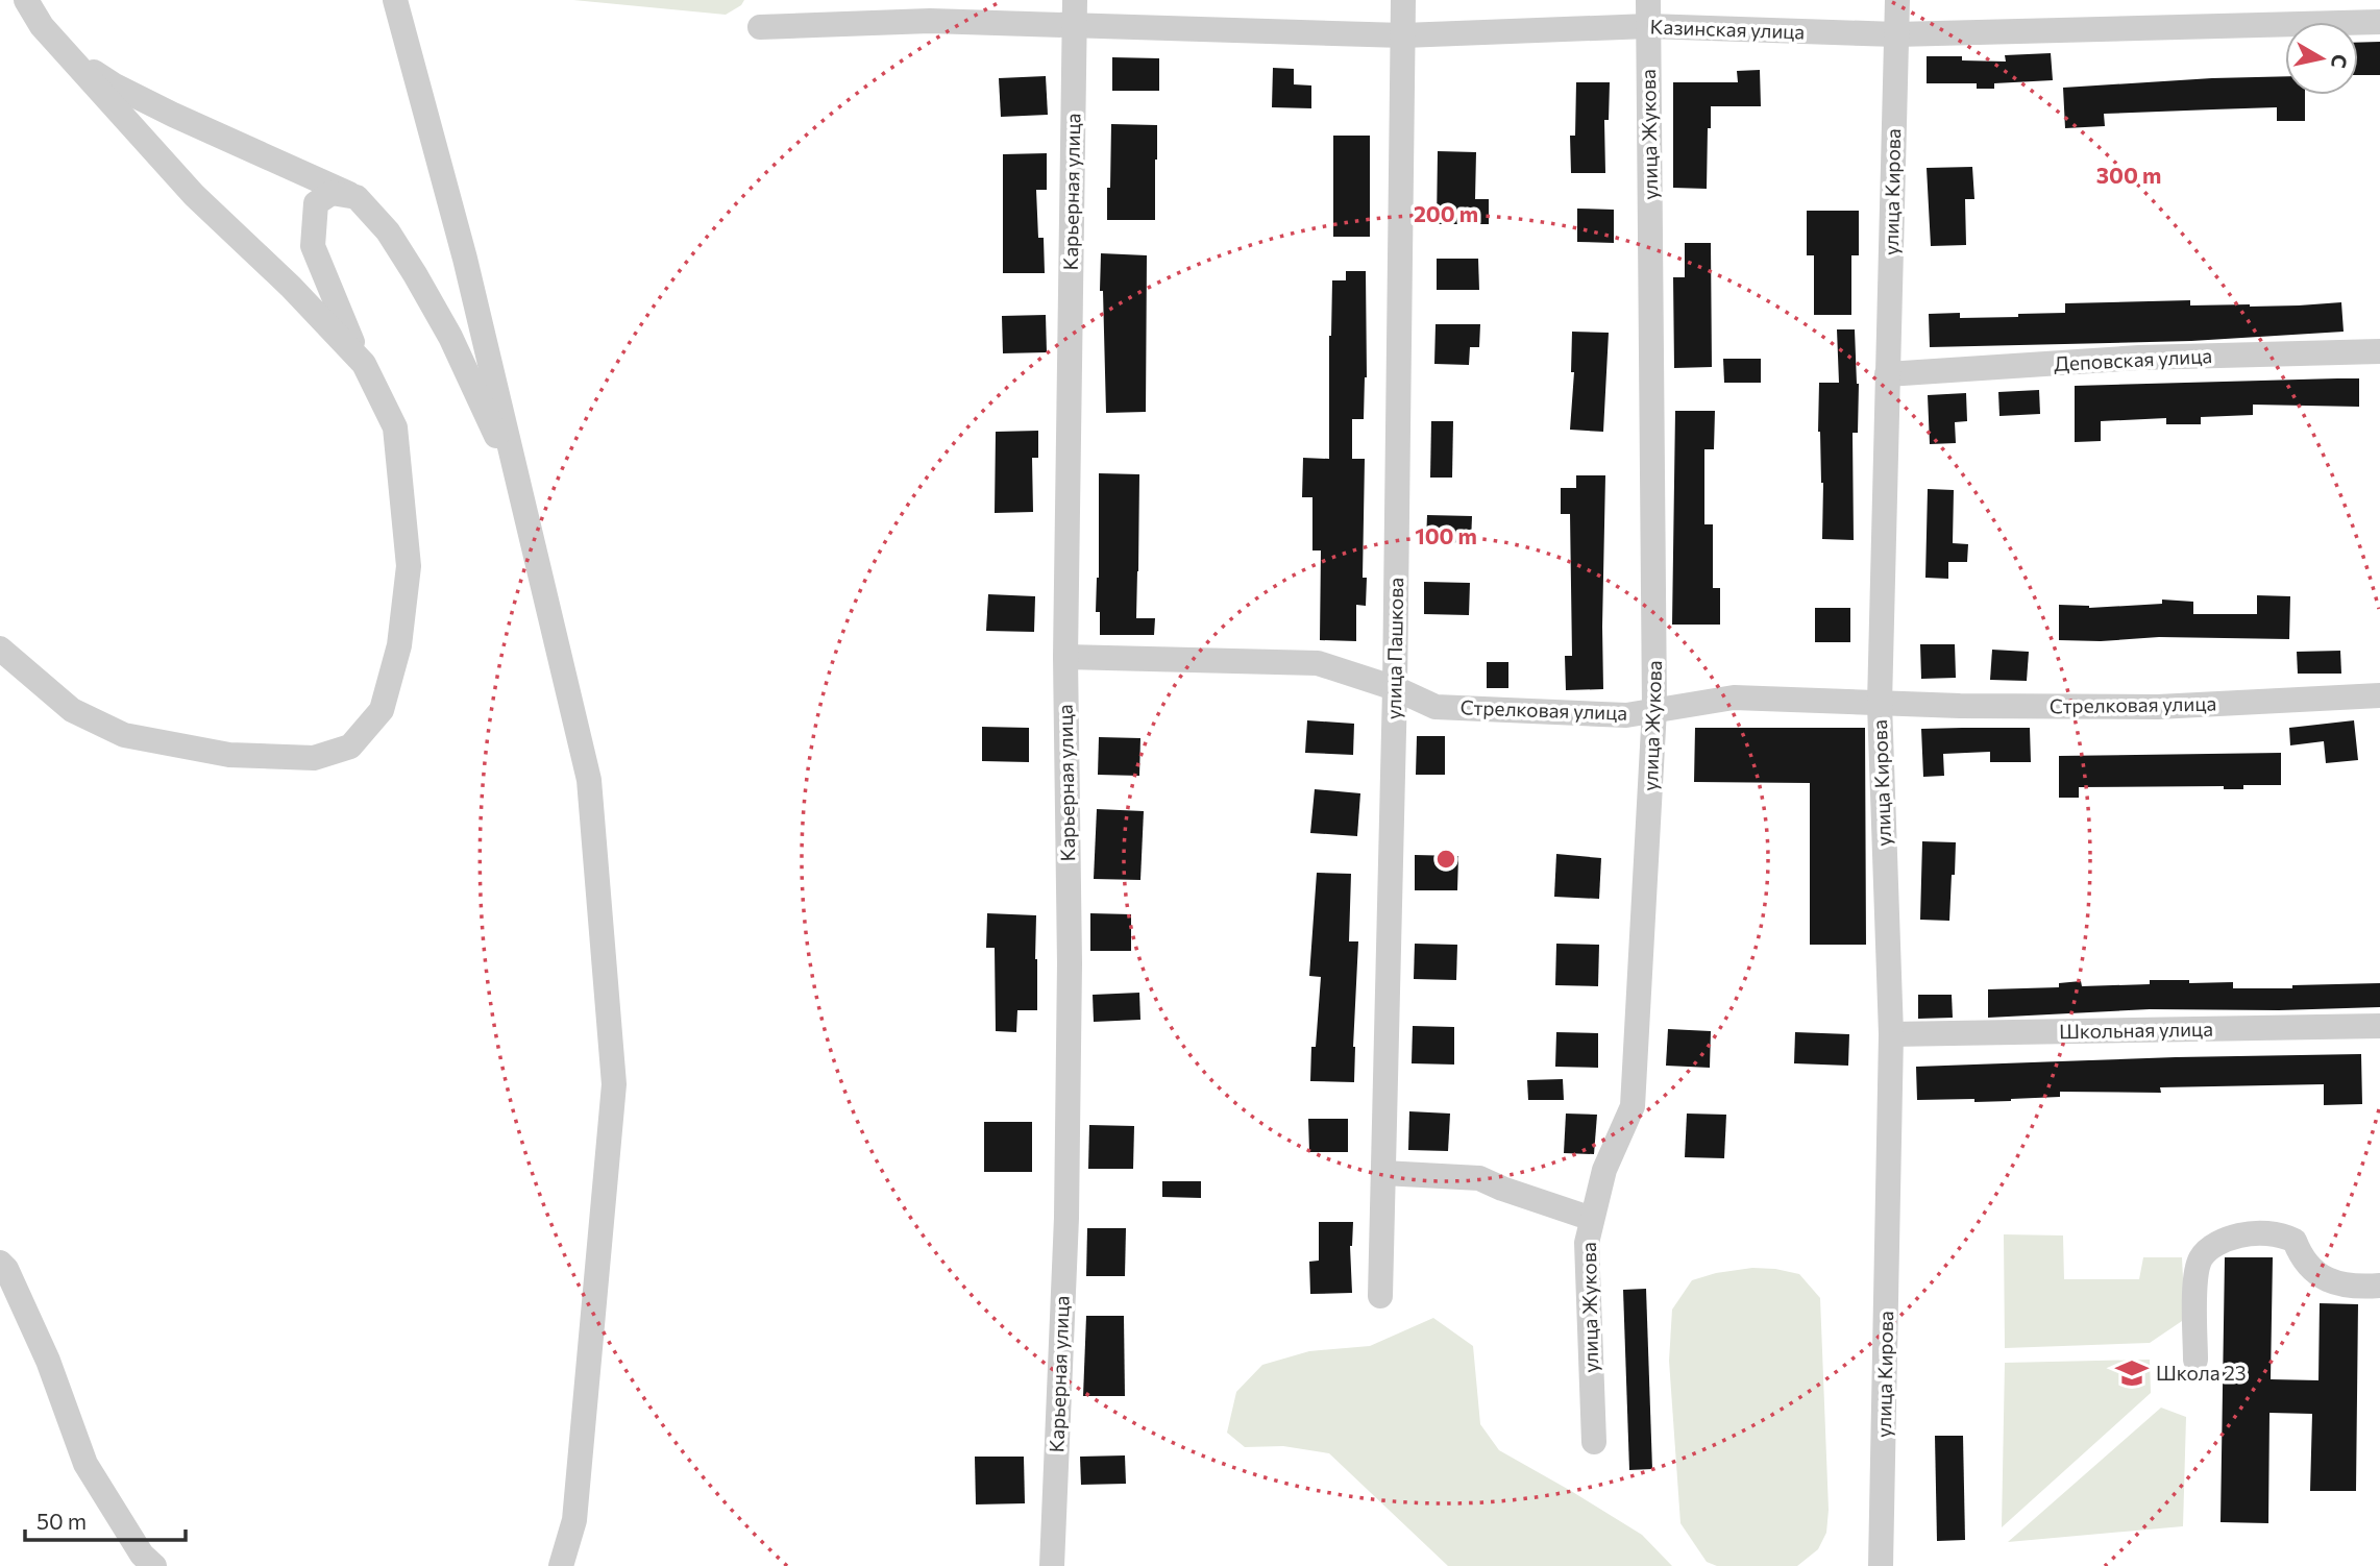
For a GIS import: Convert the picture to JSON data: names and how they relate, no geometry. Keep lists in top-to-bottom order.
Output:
{
  "streets": {
    "street": [
      "Казинская улица",
      "улица Жукова",
      "Карьерная улица",
      "улица Кирова",
      "Деповская улица",
      "улица Пашкова",
      "Стрелковая улица",
      "Школьная улица"
    ]
  },
  "crossings": [
    ["Казинская улица", "улица Жукова"],
    ["Казинская улица", "Карьерная улица"],
    ["Казинская улица", "улица Кирова"],
    ["Казинская улица", "улица Пашкова"],
    ["улица Жукова", "Стрелковая улица"],
    ["Карьерная улица", "Стрелковая улица"],
    ["улица Кирова", "Деповская улица"],
    ["улица Кирова", "Стрелковая улица"],
    ["улица Кирова", "Школьная улица"],
    ["улица Пашкова", "Стрелковая улица"]
  ],
  "places": {
    "school or university": ["Школа 23"]
  },
  "scale_bar": "50 m",
  "north": "right",
  "rings": ["300 m", "200 m", "100 m"]
}
